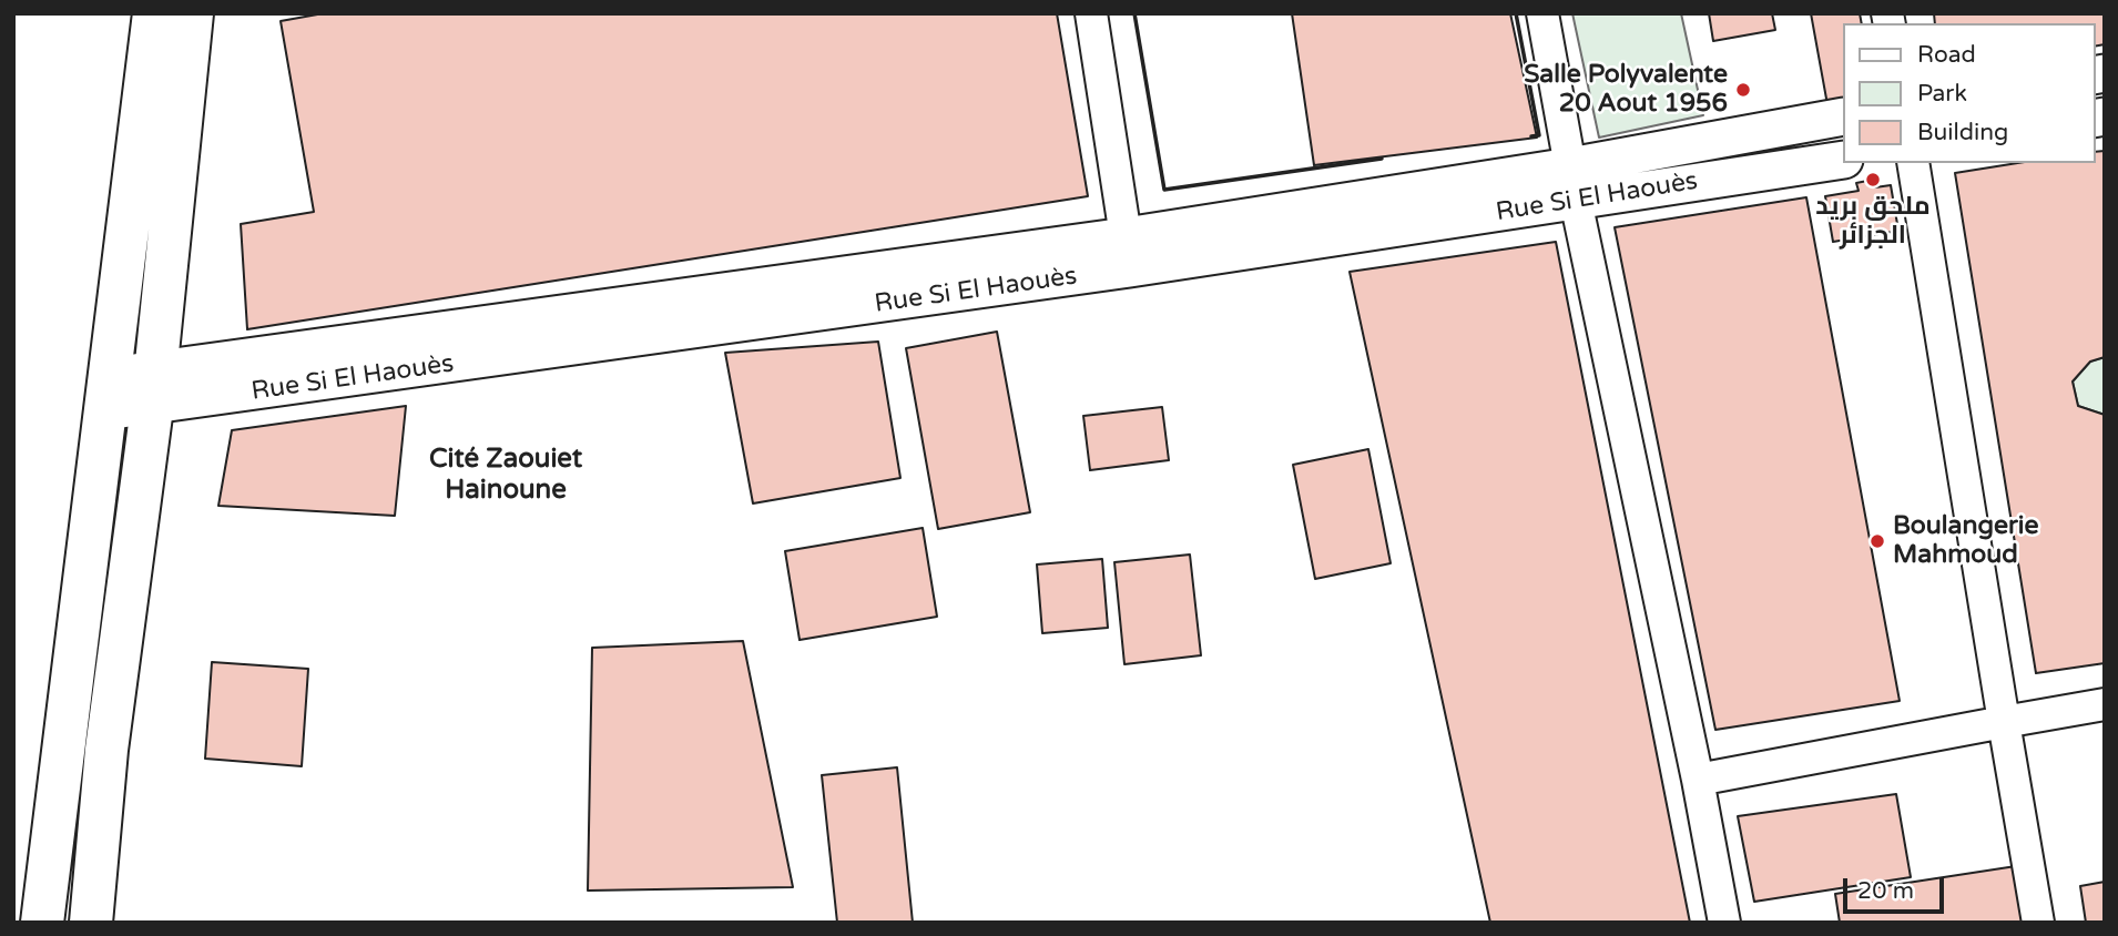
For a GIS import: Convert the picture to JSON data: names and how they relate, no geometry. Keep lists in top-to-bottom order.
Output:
{
  "streets": {
    "street": ["Rue Si El Haouès"]
  },
  "districts": ["Cité Zaouiet Hainoune"],
  "places": ["Salle Polyvalente 20 Aout 1956", "ملحق بريد الجزائر", "Boulangerie Mahmoud"],
  "legend": ["Road", "Park", "Building"],
  "scale_bar": "20 m"
}
